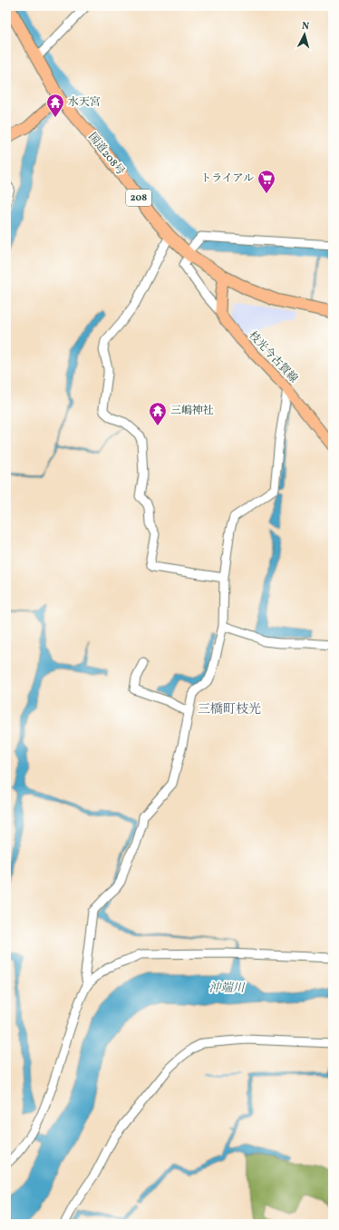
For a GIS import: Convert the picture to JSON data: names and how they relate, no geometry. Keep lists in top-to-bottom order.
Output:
{
  "streets": {
    "highway": ["国道208号", "208"],
    "main road": ["枝光今古賀線"]
  },
  "districts": ["三橋町枝光"],
  "water": ["沖端川"],
  "places": {
    "temple": ["水天宮", "三嶋神社"],
    "supermarket": ["トライアル"]
  },
  "north": "top"
}
